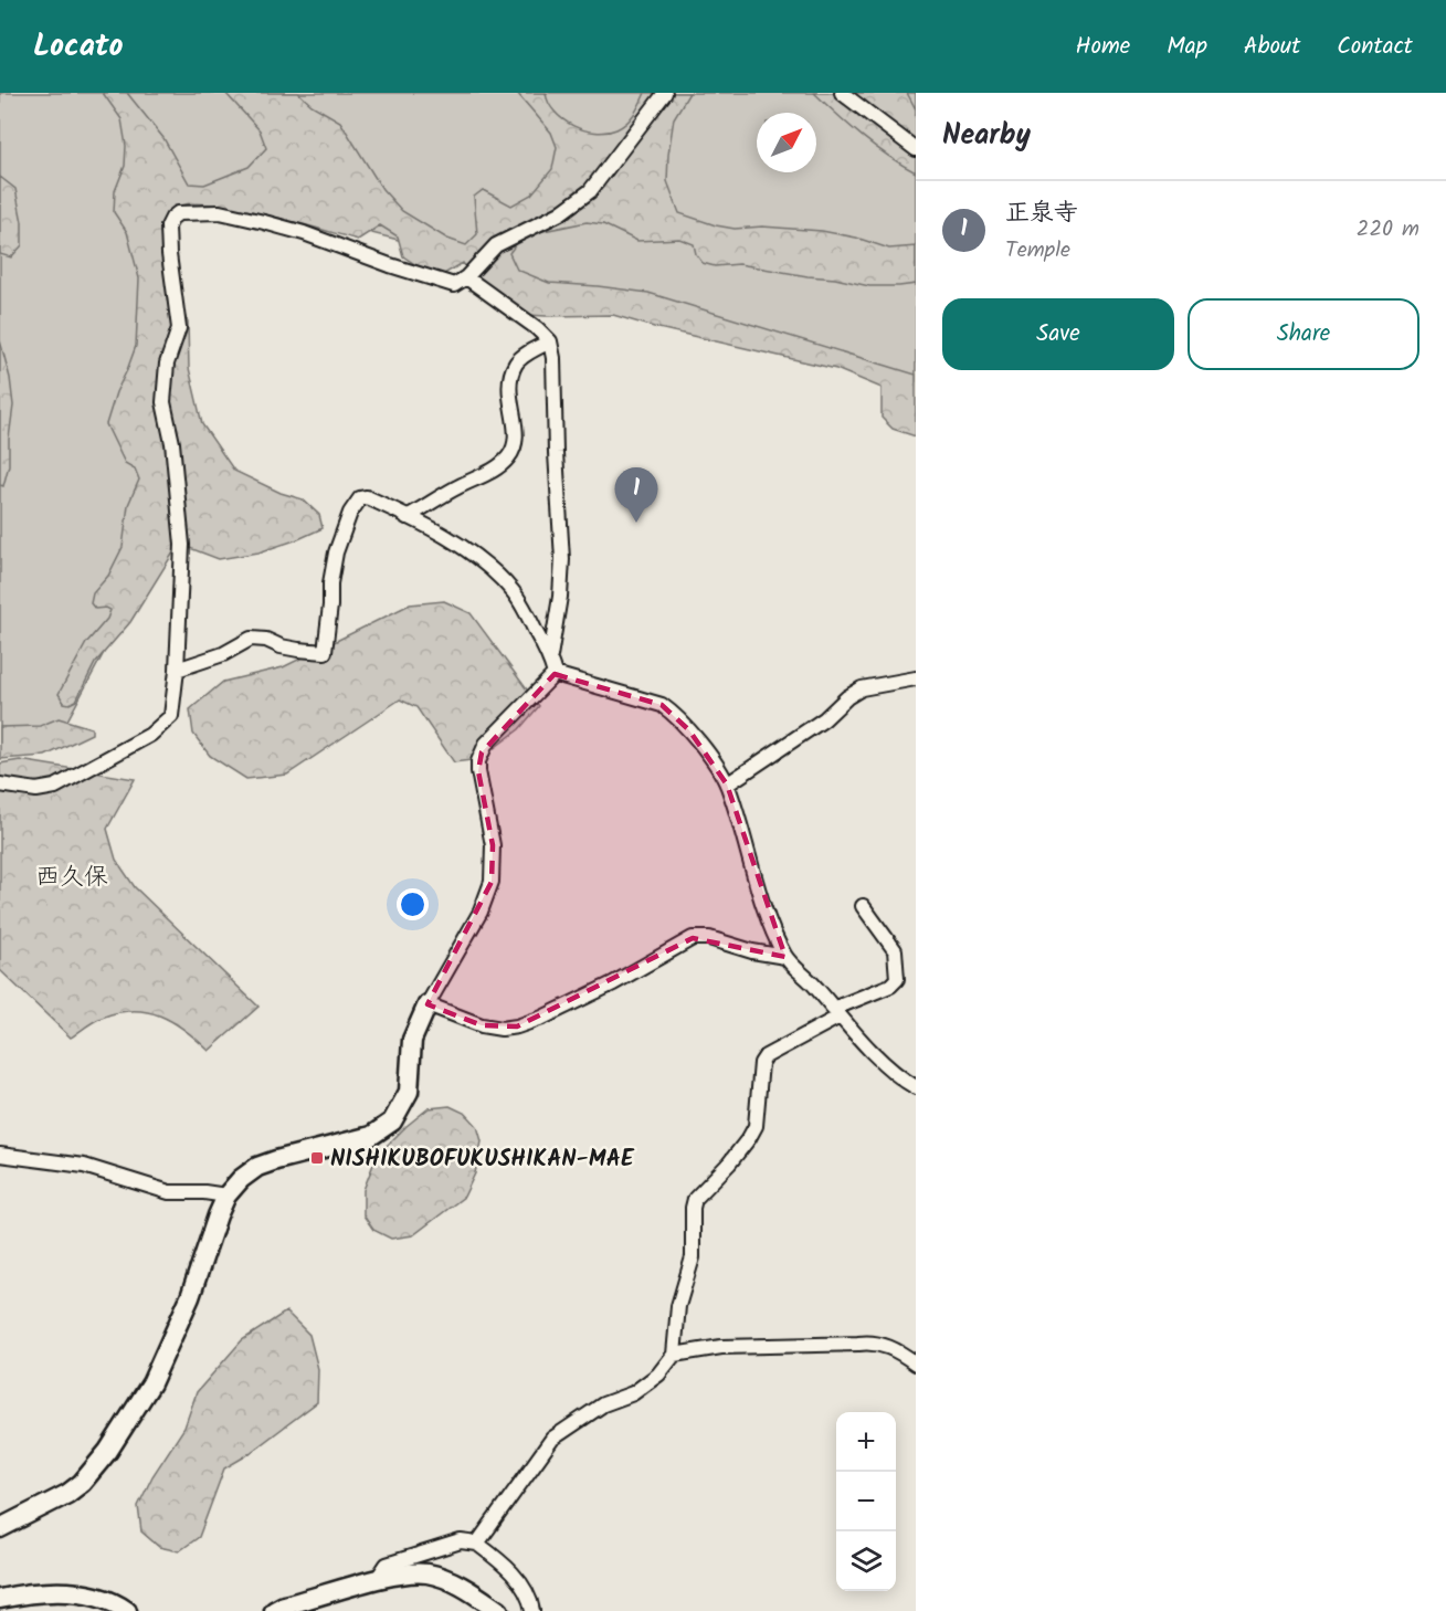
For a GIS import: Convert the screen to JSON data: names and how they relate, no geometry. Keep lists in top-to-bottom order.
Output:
{
  "districts": ["西久保"],
  "places": {
    "transit": ["NISHIKUBOFUKUSHIKAN-MAE"]
  },
  "north": "top right",
  "page": {
    "header": "Locato",
    "nav": [
      "Home",
      "Map",
      "About",
      "Contact"
    ],
    "heading": "Nearby",
    "list": [
      {
        "mark": "1",
        "name": "正泉寺",
        "note": "Temple",
        "value": "220 m"
      }
    ],
    "buttons": ["Save", "Share"],
    "pins": "1",
    "map_buttons": ["+", "−"]
  }
}
